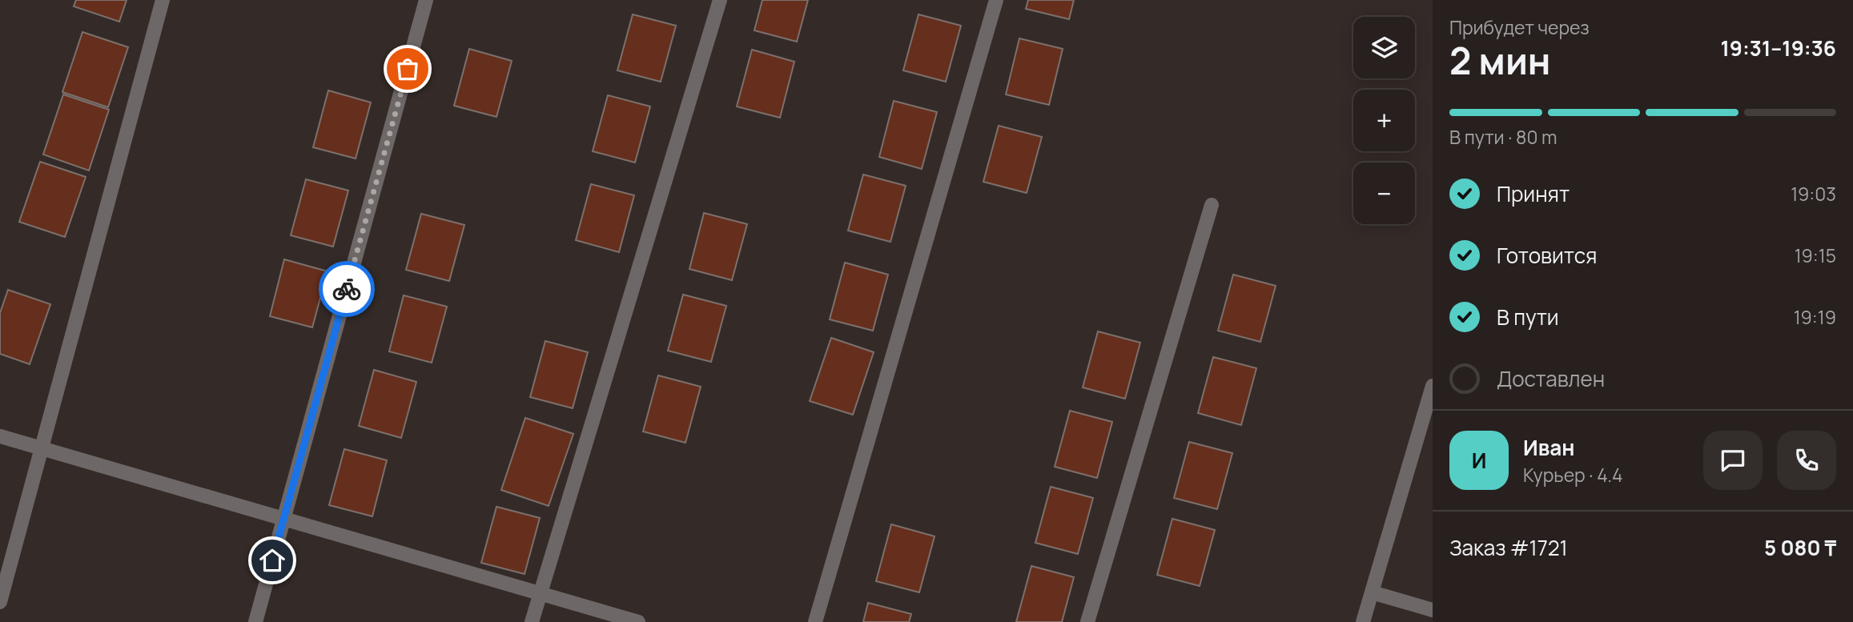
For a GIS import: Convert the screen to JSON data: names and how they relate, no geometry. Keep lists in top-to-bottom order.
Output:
{
  "page": {
    "heading": ["2 мин", "Прибудет через", "19:31–19:36"],
    "panel": [
      "Иван",
      "Курьер · 4.4",
      "Заказ #1721",
      "5 080 ₸"
    ],
    "map_buttons": ["+", "−"],
    "bar": "В пути · 80 m",
    "list": [
      ["Принят", "19:03"],
      ["Готовится", "19:15"],
      ["В пути", "19:19"],
      "Доставлен"
    ],
    "round": "И"
  }
}
